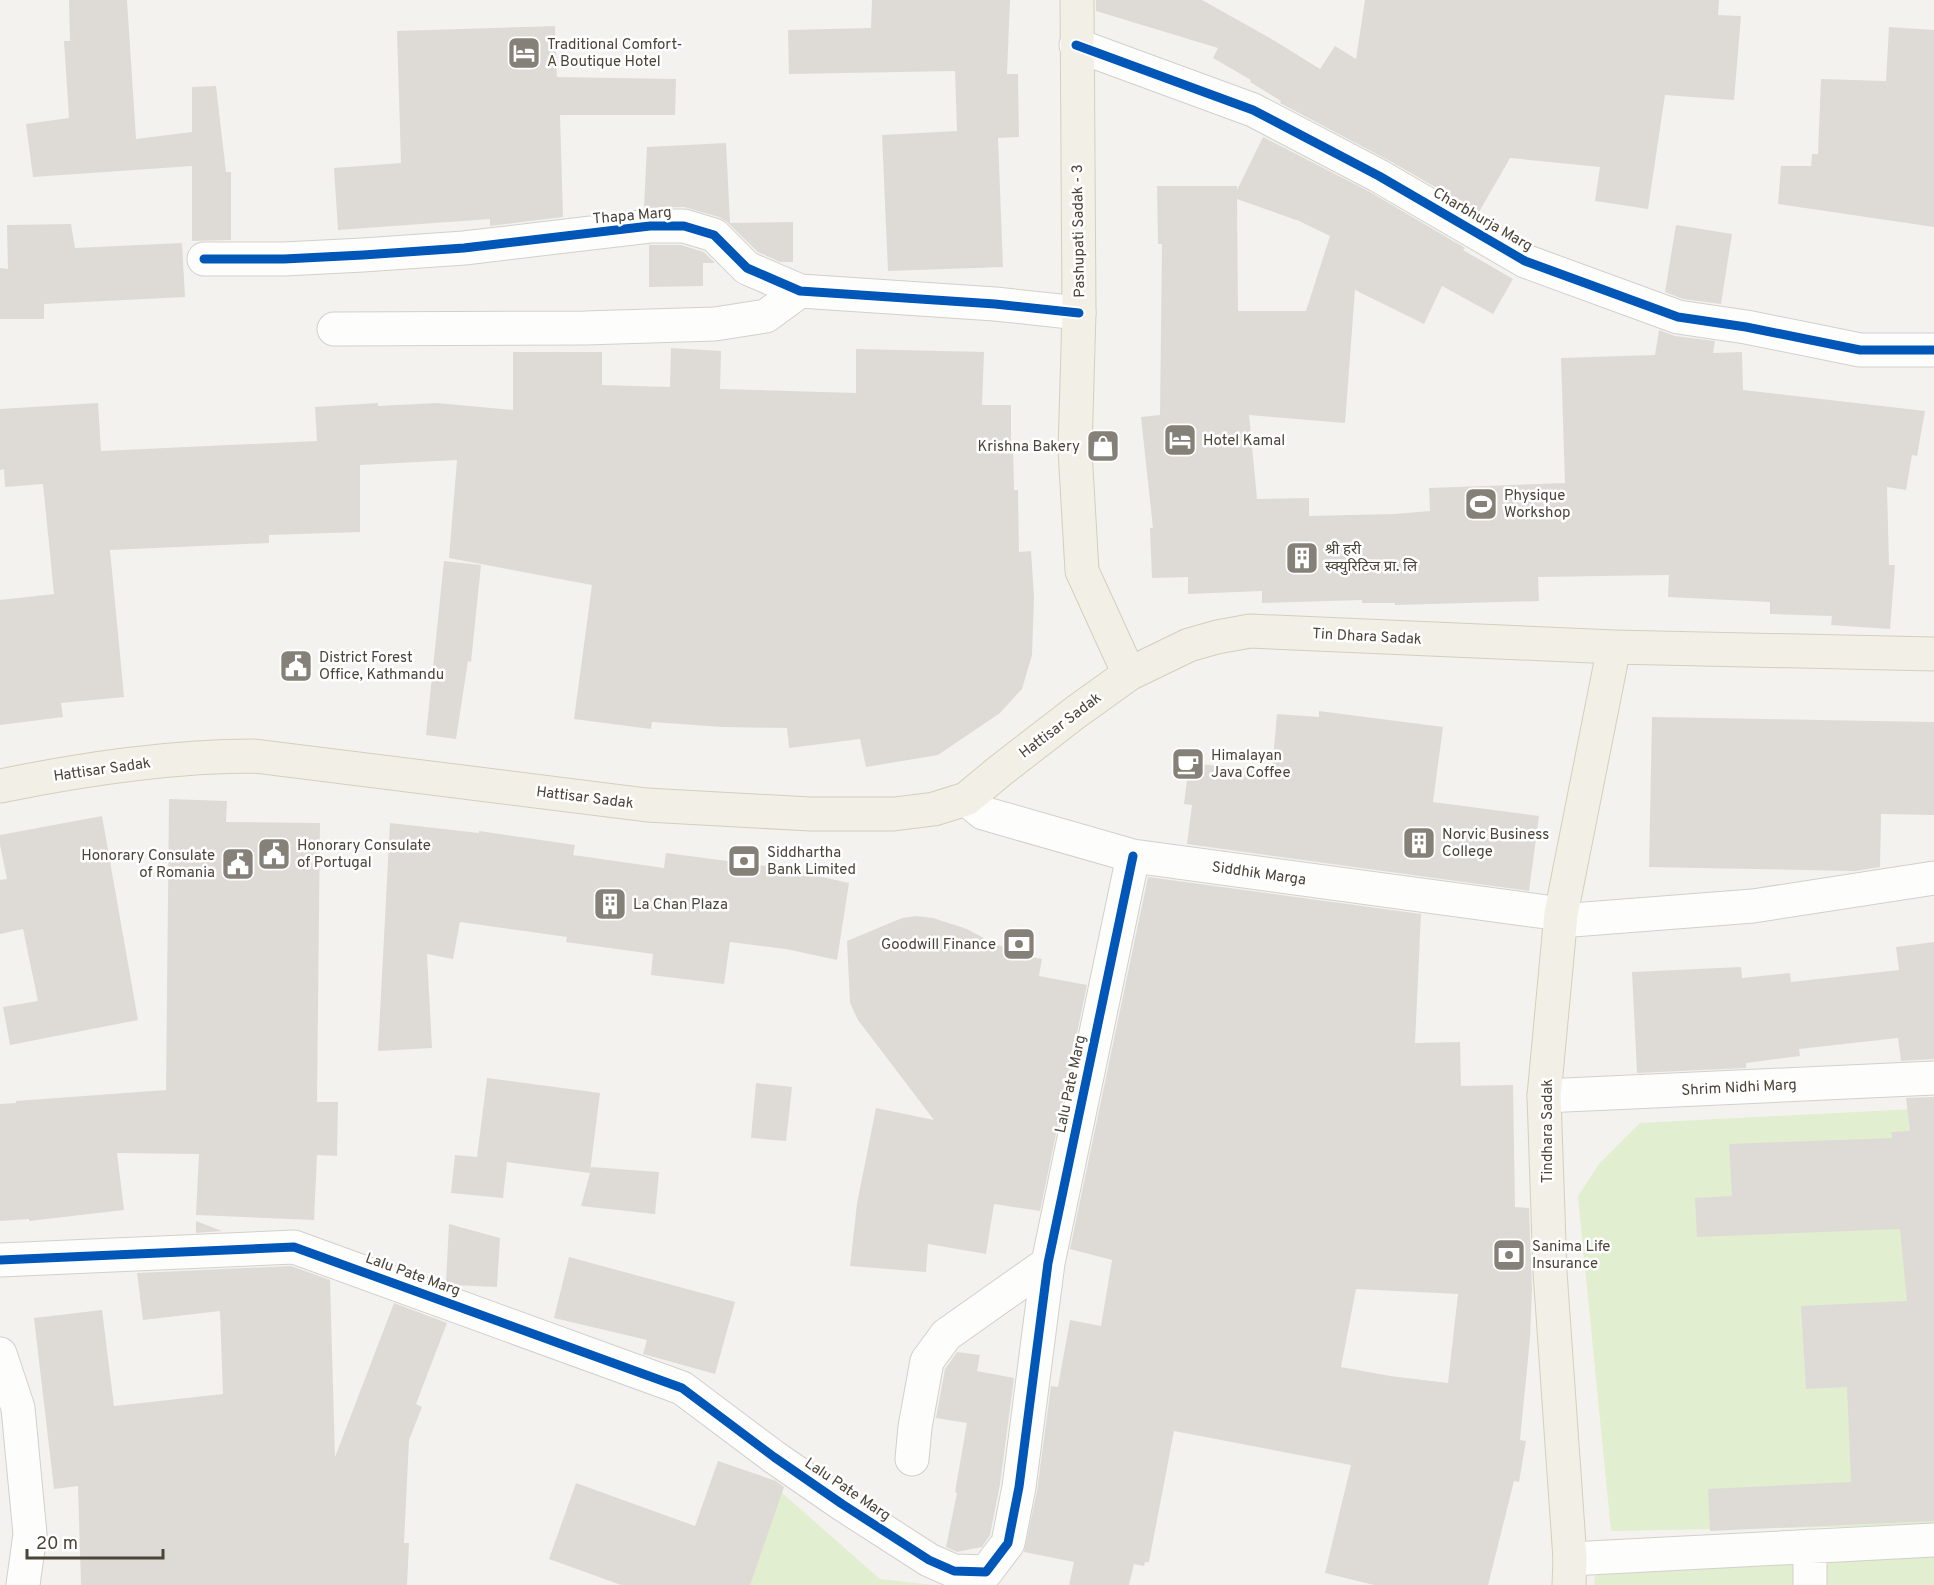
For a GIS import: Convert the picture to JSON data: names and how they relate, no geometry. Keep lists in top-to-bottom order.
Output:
{
  "streets": {
    "main road": [
      "Pashupati Sadak - 3",
      "Tin Dhara Sadak",
      "Hattisar Sadak",
      "Tindhara Sadak"
    ],
    "street": [
      "Thapa Marg",
      "Charbhurja Marg",
      "Siddhik Marga",
      "Lalu Pate Marg",
      "Shrim Nidhi Marg"
    ]
  },
  "crossings": [
    ["Thapa Marg", "Pashupati Sadak - 3"],
    ["Charbhurja Marg", "Pashupati Sadak - 3"],
    ["Pashupati Sadak - 3", "Tin Dhara Sadak"],
    ["Pashupati Sadak - 3", "Hattisar Sadak"],
    ["Tin Dhara Sadak", "Hattisar Sadak"],
    ["Tin Dhara Sadak", "Tindhara Sadak"],
    ["Hattisar Sadak", "Siddhik Marga"],
    ["Siddhik Marga", "Lalu Pate Marg"],
    ["Siddhik Marga", "Tindhara Sadak"],
    ["Shrim Nidhi Marg", "Tindhara Sadak"]
  ],
  "places": {
    "hotel": ["Traditional Comfort- A Boutique Hotel", "Hotel Kamal"],
    "shop": ["Krishna Bakery"],
    "sports": ["Physique Workshop"],
    "building": ["श्री हरी स्क्युरिटिज प्रा. लि", "Norvic Business College", "La Chan Plaza"],
    "public building": ["District Forest Office, Kathmandu", "Honorary Consulate of Portugal", "Honorary Consulate of Romania"],
    "cafe": ["Himalayan Java Coffee"],
    "bank": ["Siddhartha Bank Limited", "Goodwill Finance", "Sanima Life Insurance"]
  },
  "scale_bar": "20 m"
}
